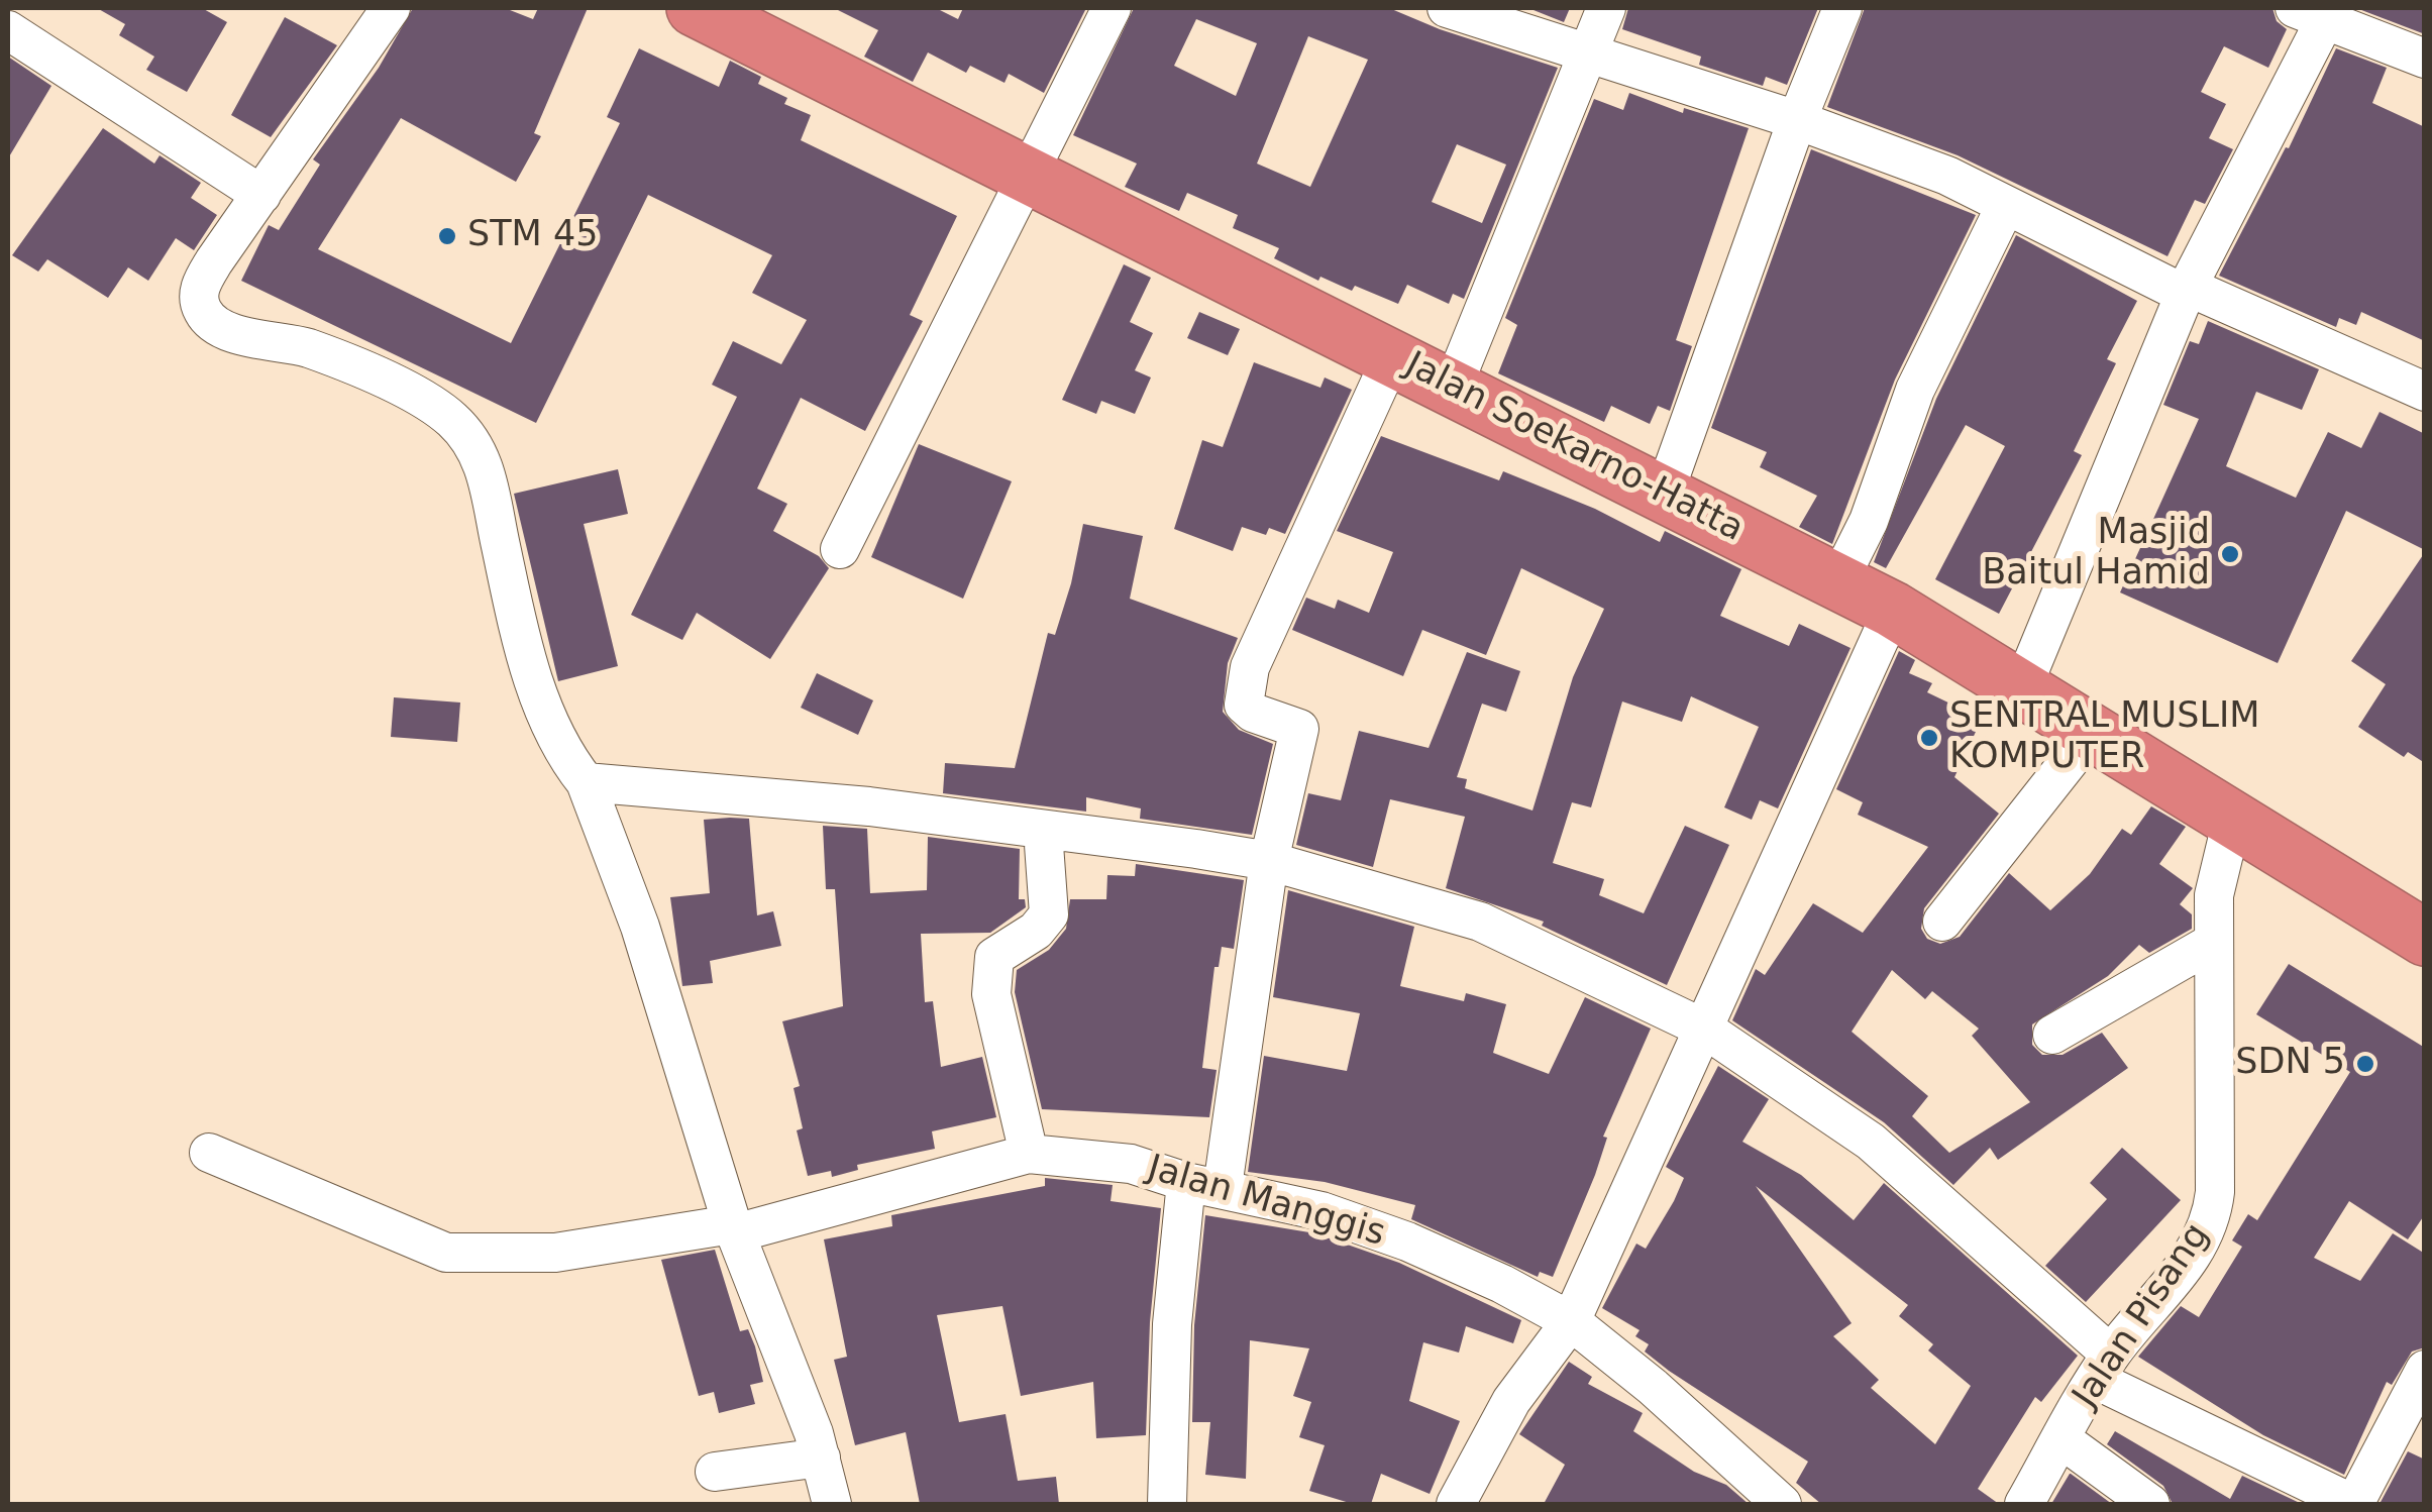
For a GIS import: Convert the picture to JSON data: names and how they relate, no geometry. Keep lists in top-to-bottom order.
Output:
{
  "streets": {
    "highway": ["Jalan Soekarno-Hatta"],
    "street": ["Jalan Manggis", "Jalan Pisang"]
  },
  "crossings": [
    ["Jalan Soekarno-Hatta", "Jalan Pisang"]
  ],
  "places": [
    "STM 45",
    "Masjid Baitul Hamid",
    "SENTRAL MUSLIM KOMPUTER",
    "SDN 5"
  ]
}
